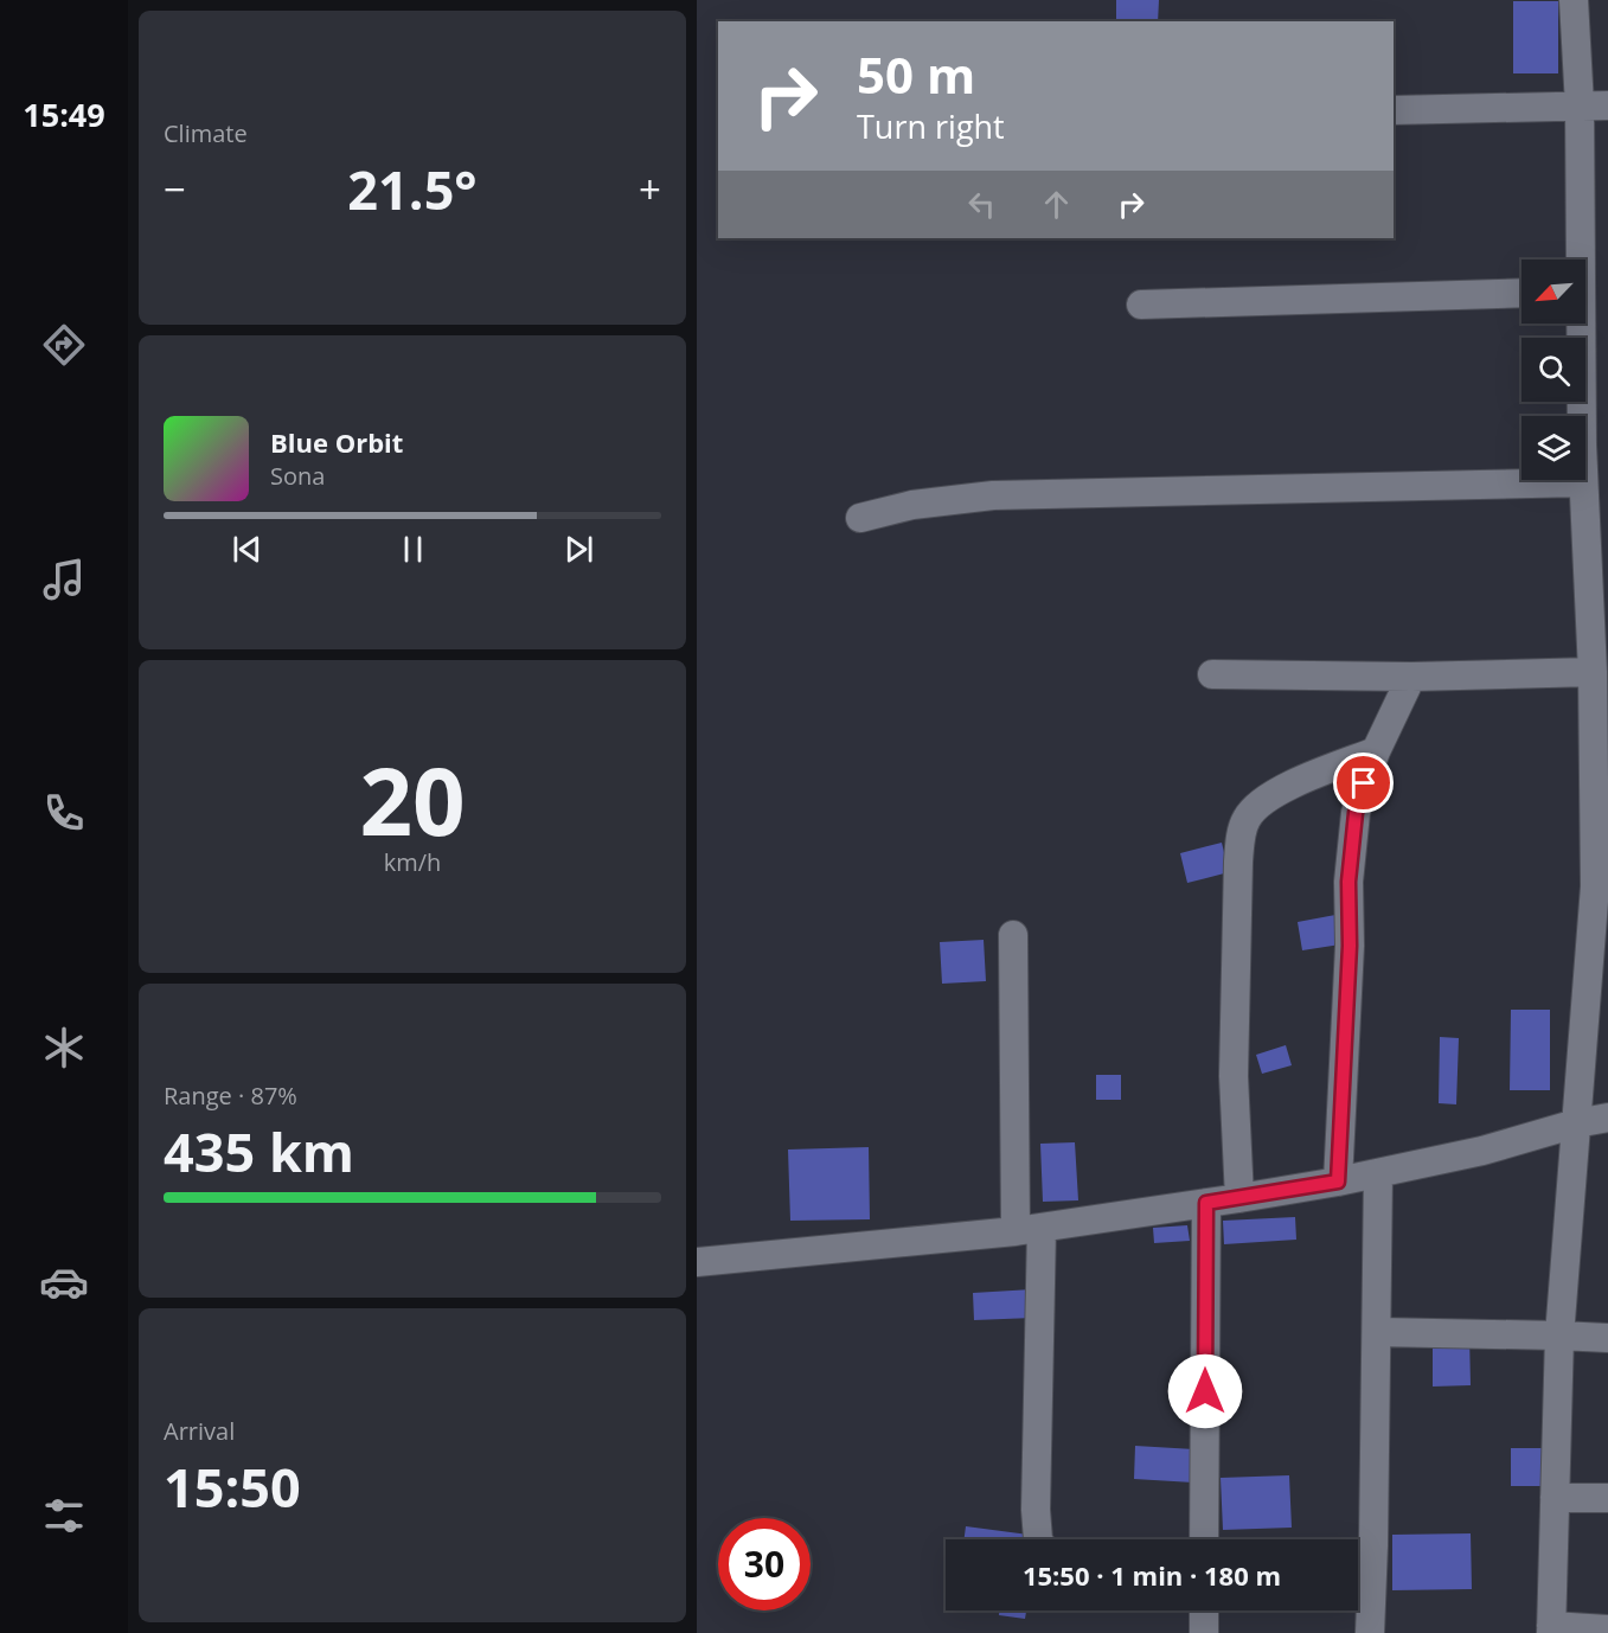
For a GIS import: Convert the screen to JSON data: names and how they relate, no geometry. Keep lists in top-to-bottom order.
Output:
{
  "north": "bottom left",
  "page": {
    "tabs": "15:49",
    "tile": [
      "Climate",
      ["20", "km/h"],
      ["Range · 87%", "435 km"],
      ["Arrival", "15:50"]
    ],
    "turn": ["50 m", "Turn right"],
    "heat": ["−", "21.5°", "+"],
    "song": ["Blue Orbit", "Sona"],
    "limit": "30",
    "trip": "15:50 · 1 min · 180 m"
  }
}
